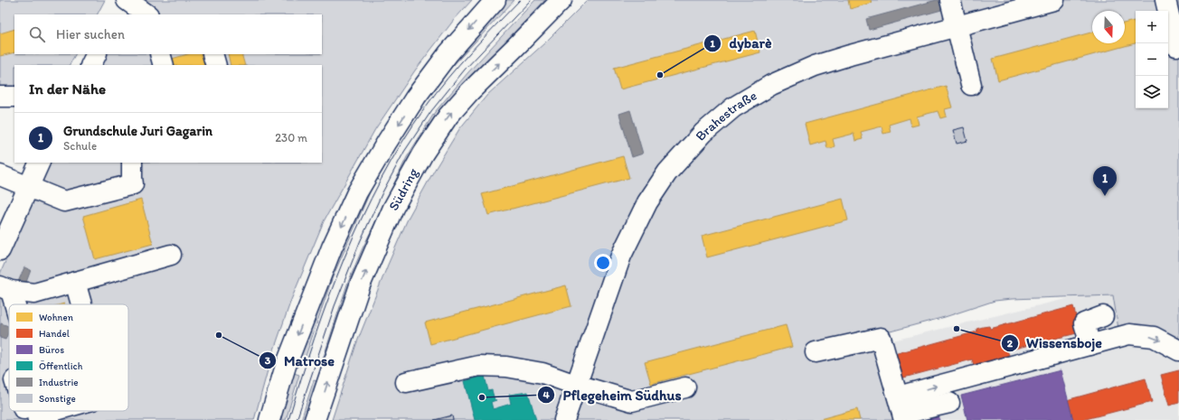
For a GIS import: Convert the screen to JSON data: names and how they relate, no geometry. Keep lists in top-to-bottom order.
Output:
{
  "streets": {
    "main road": ["Brahestraße", "Südring"]
  },
  "places": [
    "dybarè",
    "Wissensboje",
    "Matrose",
    "Pflegeheim Südhus"
  ],
  "legend": [
    "Wohnen",
    "Handel",
    "Büros",
    "Öffentlich",
    "Industrie",
    "Sonstige"
  ],
  "north": "bottom",
  "page": {
    "map_buttons": ["+", "−"],
    "search": "Hier suchen",
    "heading": "In der Nähe",
    "list": [
      {
        "mark": "1",
        "name": "Grundschule Juri Gagarin",
        "note": "Schule",
        "value": "230 m"
      }
    ],
    "pins": "1"
  }
}
